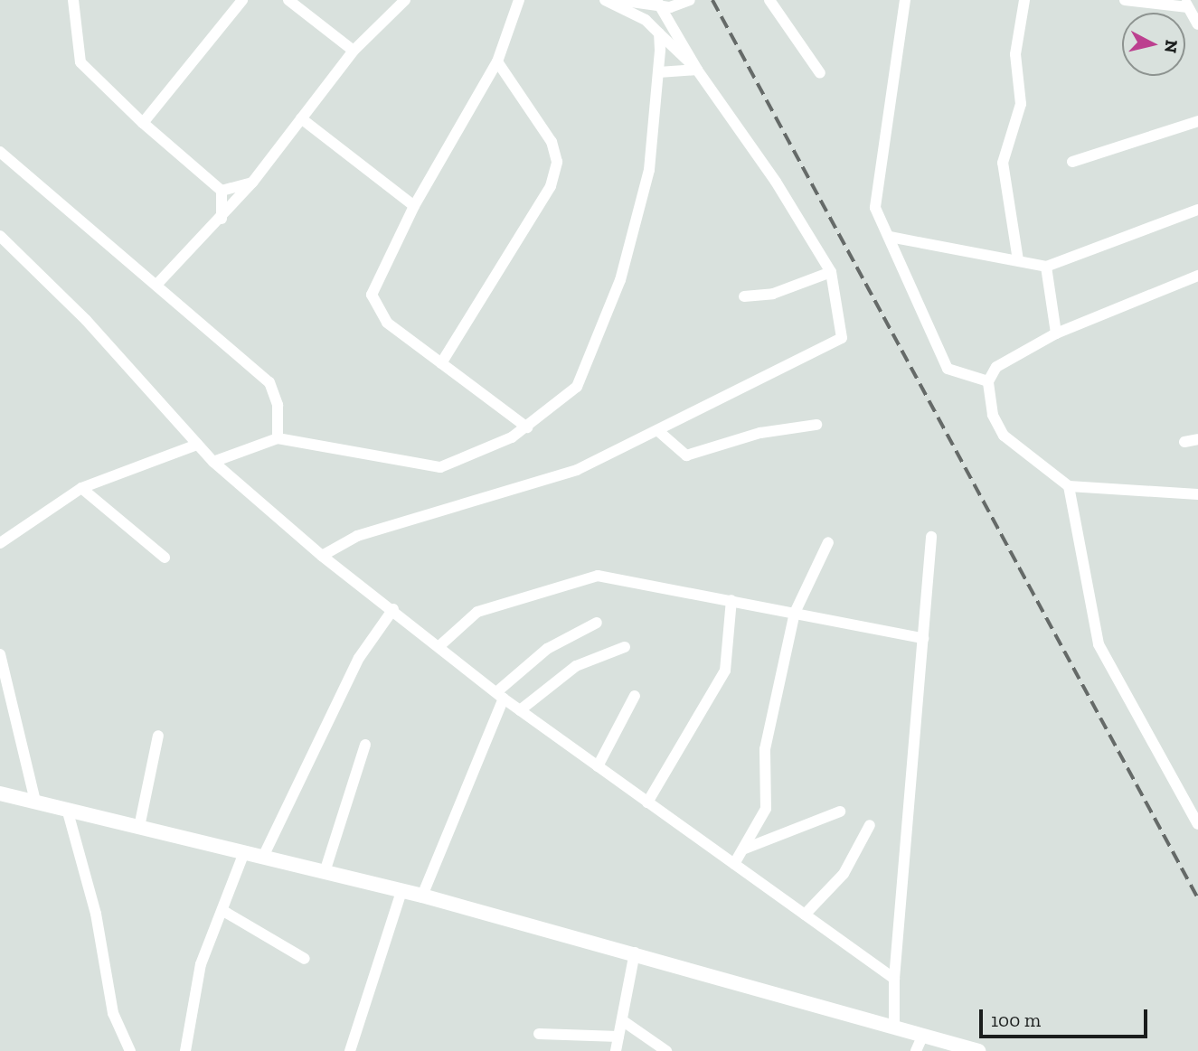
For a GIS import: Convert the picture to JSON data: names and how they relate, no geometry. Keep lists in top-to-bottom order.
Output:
{
  "scale_bar": "100 m",
  "north": "right"
}
